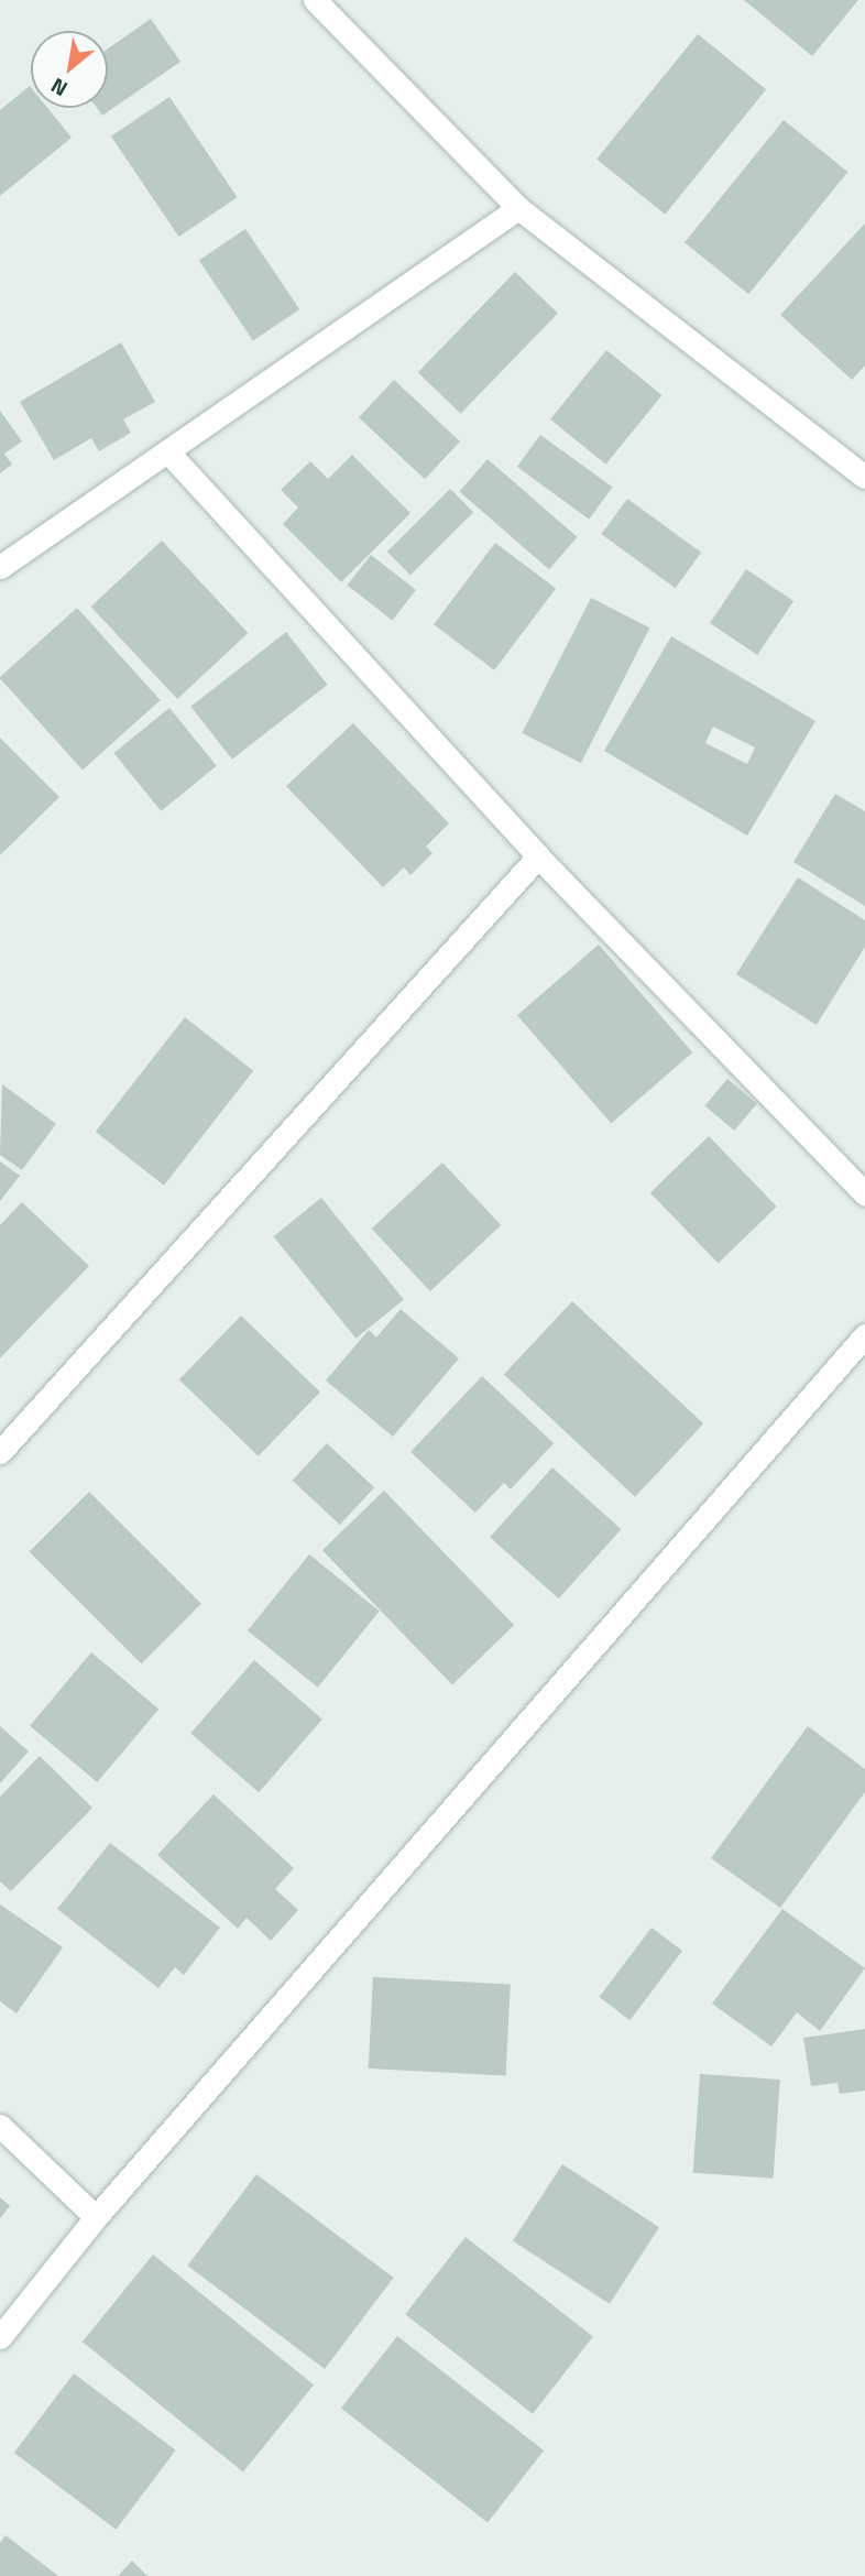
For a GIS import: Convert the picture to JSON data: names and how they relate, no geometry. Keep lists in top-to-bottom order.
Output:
{
  "north": "bottom left"
}
